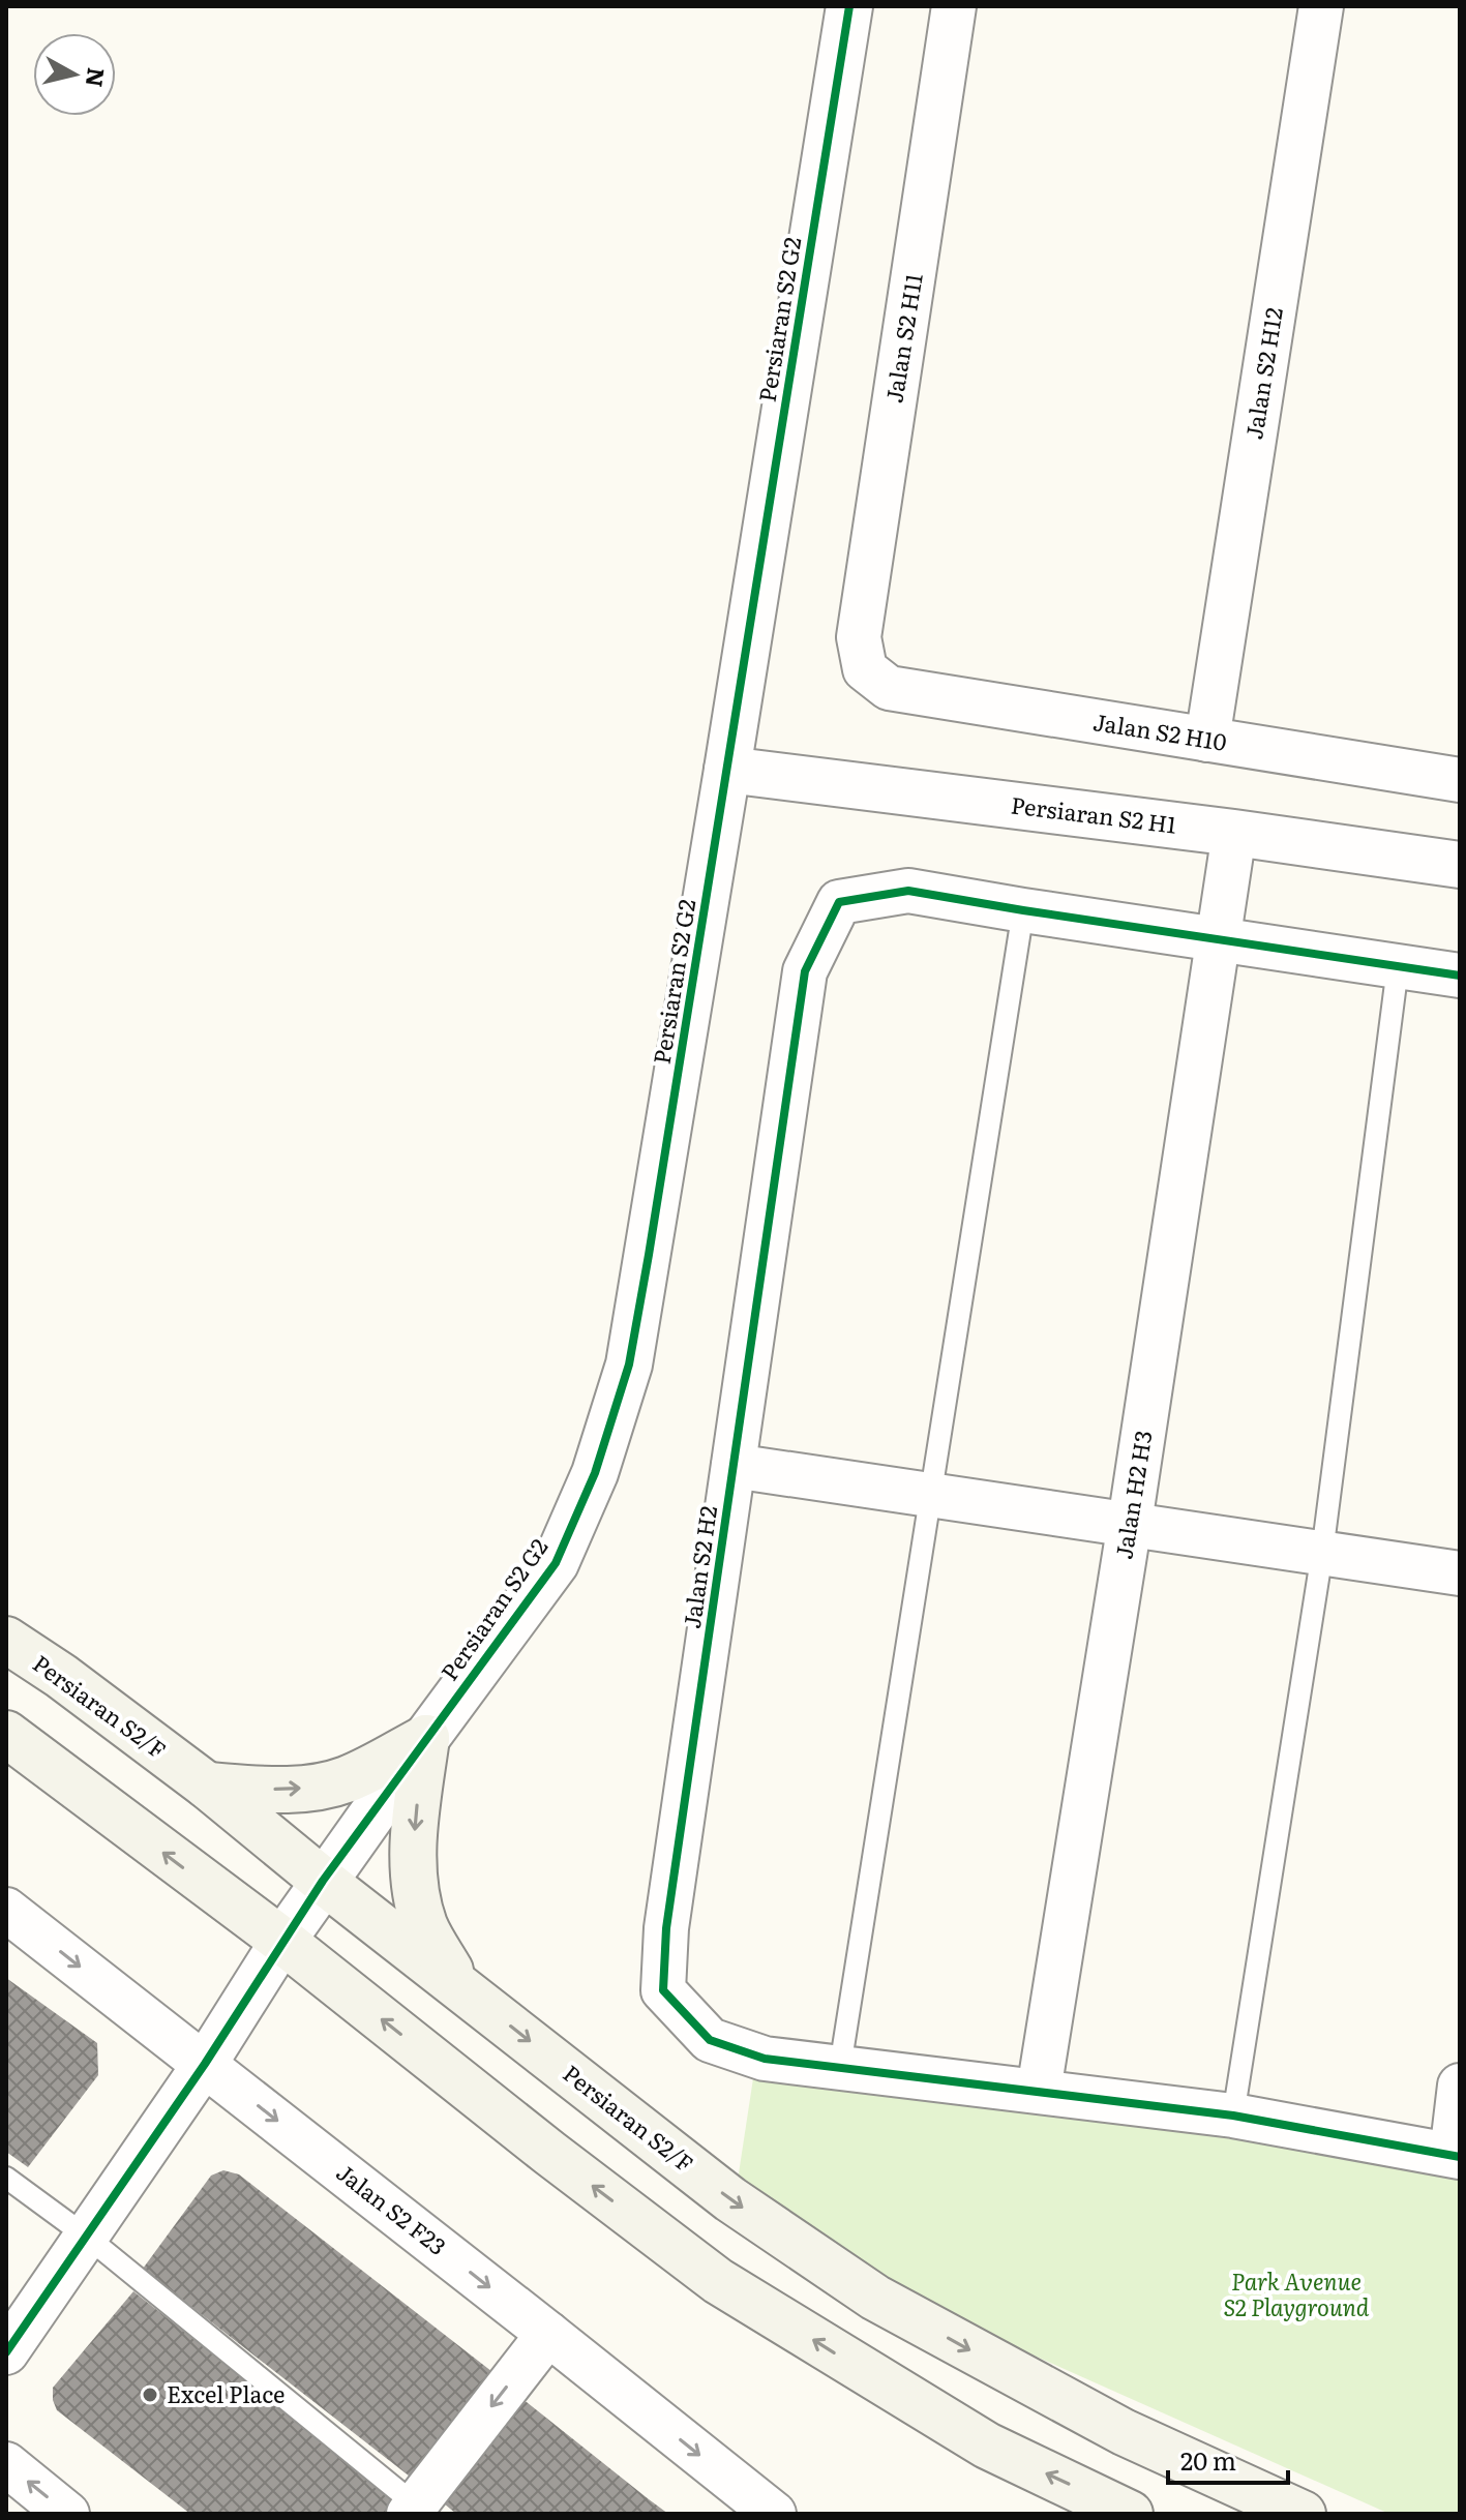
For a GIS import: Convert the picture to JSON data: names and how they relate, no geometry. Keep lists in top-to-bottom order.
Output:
{
  "streets": {
    "main road": ["Persiaran S2/F"],
    "street": [
      "Persiaran S2 G2",
      "Jalan S2 H11",
      "Jalan S2 H12",
      "Jalan S2 H10",
      "Persiaran S2 H1",
      "Jalan H2 H3",
      "Jalan S2 H2",
      "Jalan S2 F23"
    ]
  },
  "crossings": [
    ["Persiaran S2 G2", "Persiaran S2 H1"],
    ["Persiaran S2 G2", "Persiaran S2/F"],
    ["Jalan S2 H11", "Jalan S2 H10"],
    ["Jalan S2 H12", "Jalan S2 H10"],
    ["Persiaran S2 H1", "Jalan H2 H3"]
  ],
  "one_way": ["Jalan S2 F23"],
  "parks": ["Park Avenue S2 Playground"],
  "places": ["Excel Place"],
  "scale_bar": "20 m",
  "north": "right"
}
